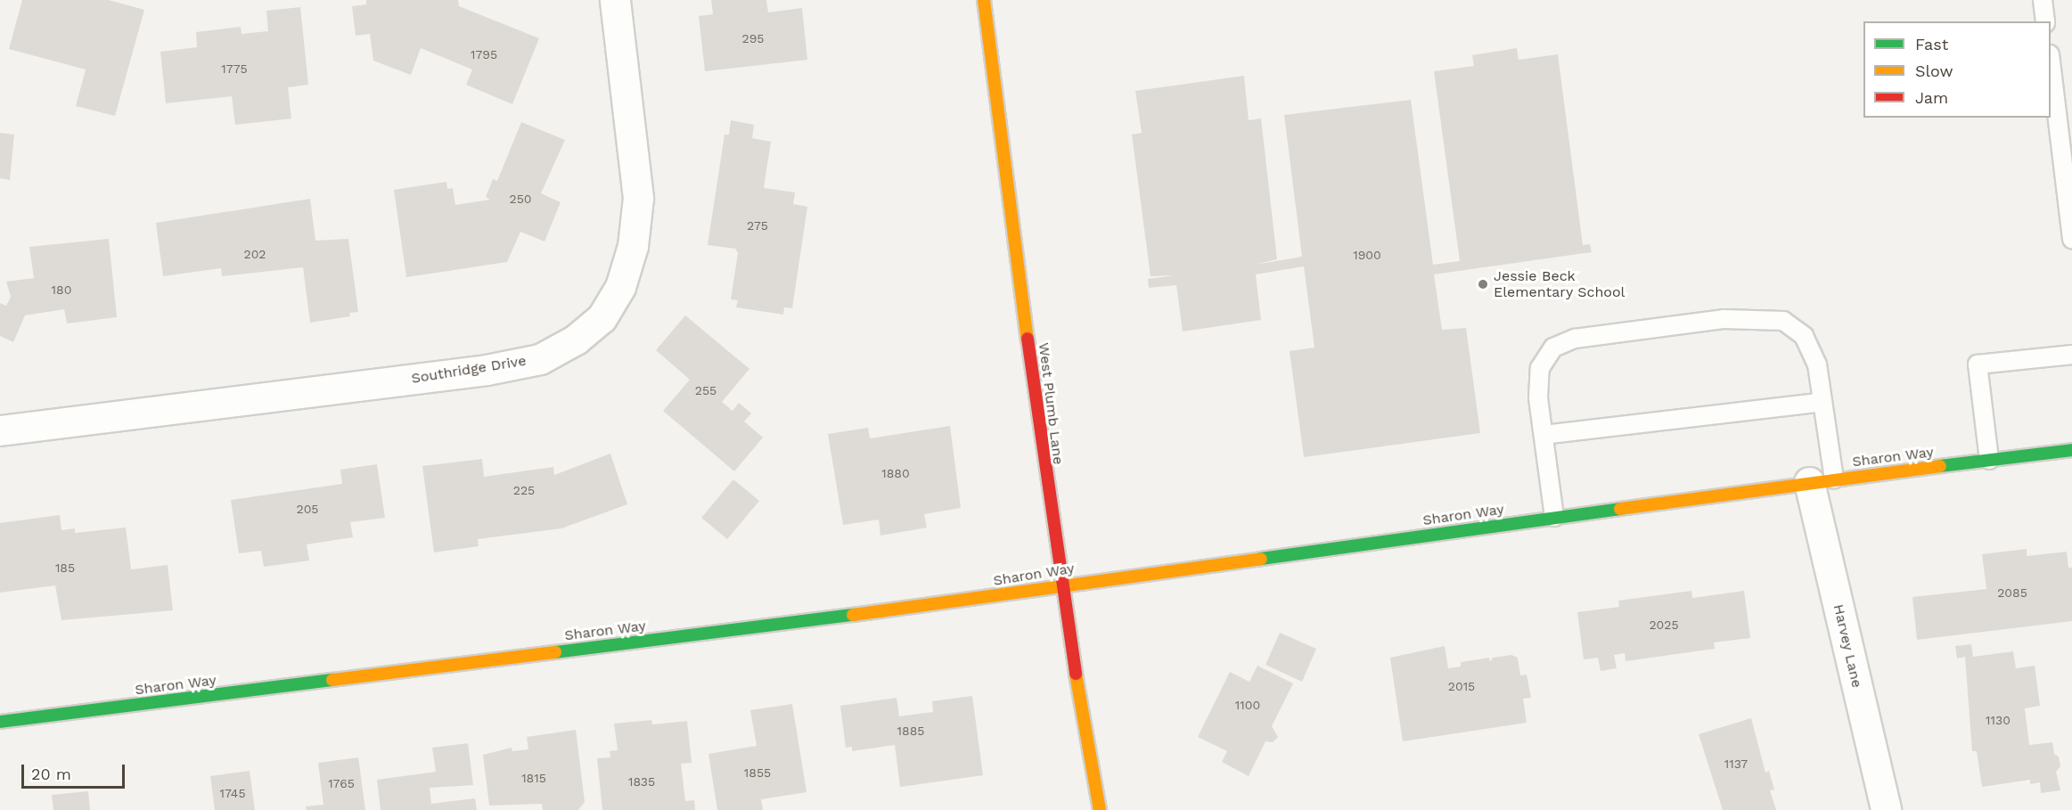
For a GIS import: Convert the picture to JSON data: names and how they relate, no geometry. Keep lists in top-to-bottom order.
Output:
{
  "streets": {
    "street": [
      "Southridge Drive",
      "West Plumb Lane",
      "Sharon Way",
      "Harvey Lane"
    ]
  },
  "crossings": [
    ["West Plumb Lane", "Sharon Way"],
    ["Sharon Way", "Harvey Lane"]
  ],
  "places": ["Jessie Beck Elementary School"],
  "house_numbers": [
    "295",
    "1795",
    "1775",
    "250",
    "275",
    "202",
    "1900",
    "180",
    "255",
    "1880",
    "225",
    "205",
    "185",
    "2085",
    "2025",
    "2015",
    "1100",
    "1130",
    "1885",
    "1137",
    "1855",
    "1815",
    "1835",
    "1765",
    "1745"
  ],
  "legend": ["Fast", "Slow", "Jam"],
  "scale_bar": "20 m"
}
